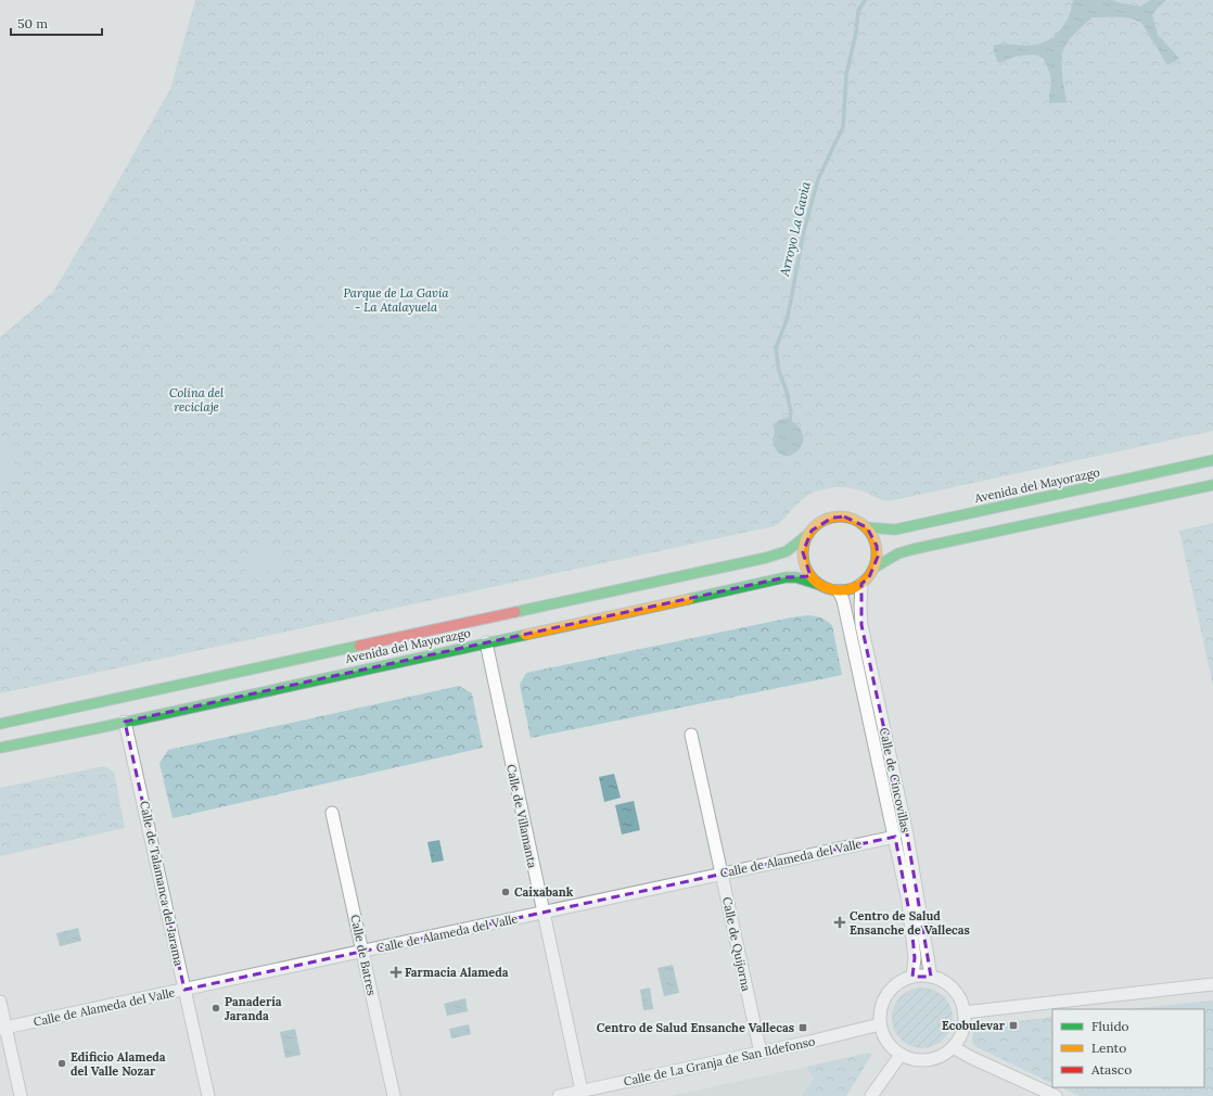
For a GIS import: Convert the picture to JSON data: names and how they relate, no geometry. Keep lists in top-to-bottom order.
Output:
{
  "streets": {
    "main road": ["Avenida del Mayorazgo"],
    "street": [
      "Calle de Cincovillas",
      "Calle de Villamanta",
      "Calle de Alameda del Valle",
      "Calle de Talamanca del Jarama",
      "Calle de Quijorna",
      "Calle de Batres",
      "Calle de La Granja de San Ildefonso"
    ]
  },
  "crossings": [
    ["Avenida del Mayorazgo", "Calle de Cincovillas"],
    ["Avenida del Mayorazgo", "Calle de Villamanta"],
    ["Avenida del Mayorazgo", "Calle de Talamanca del Jarama"],
    ["Calle de Cincovillas", "Calle de Alameda del Valle"],
    ["Calle de Cincovillas", "Calle de La Granja de San Ildefonso"],
    ["Calle de Villamanta", "Calle de Alameda del Valle"],
    ["Calle de Villamanta", "Calle de La Granja de San Ildefonso"],
    ["Calle de Alameda del Valle", "Calle de Talamanca del Jarama"],
    ["Calle de Alameda del Valle", "Calle de Quijorna"],
    ["Calle de Alameda del Valle", "Calle de Batres"],
    ["Calle de Quijorna", "Calle de La Granja de San Ildefonso"]
  ],
  "water": ["Arroyo La Gavia"],
  "parks": ["Parque de La Gavia - La Atalayuela", "Colina del reciclaje"],
  "places": {
    "other": ["Caixabank", "Panadería Jaranda", "Edificio Alameda del Valle Nozar"],
    "health": ["Centro de Salud Ensanche de Vallecas", "Farmacia Alameda"],
    "transit": ["Ecobulevar", "Centro de Salud Ensanche Vallecas"]
  },
  "legend": ["Fluido", "Lento", "Atasco"],
  "scale_bar": "50 m"
}
